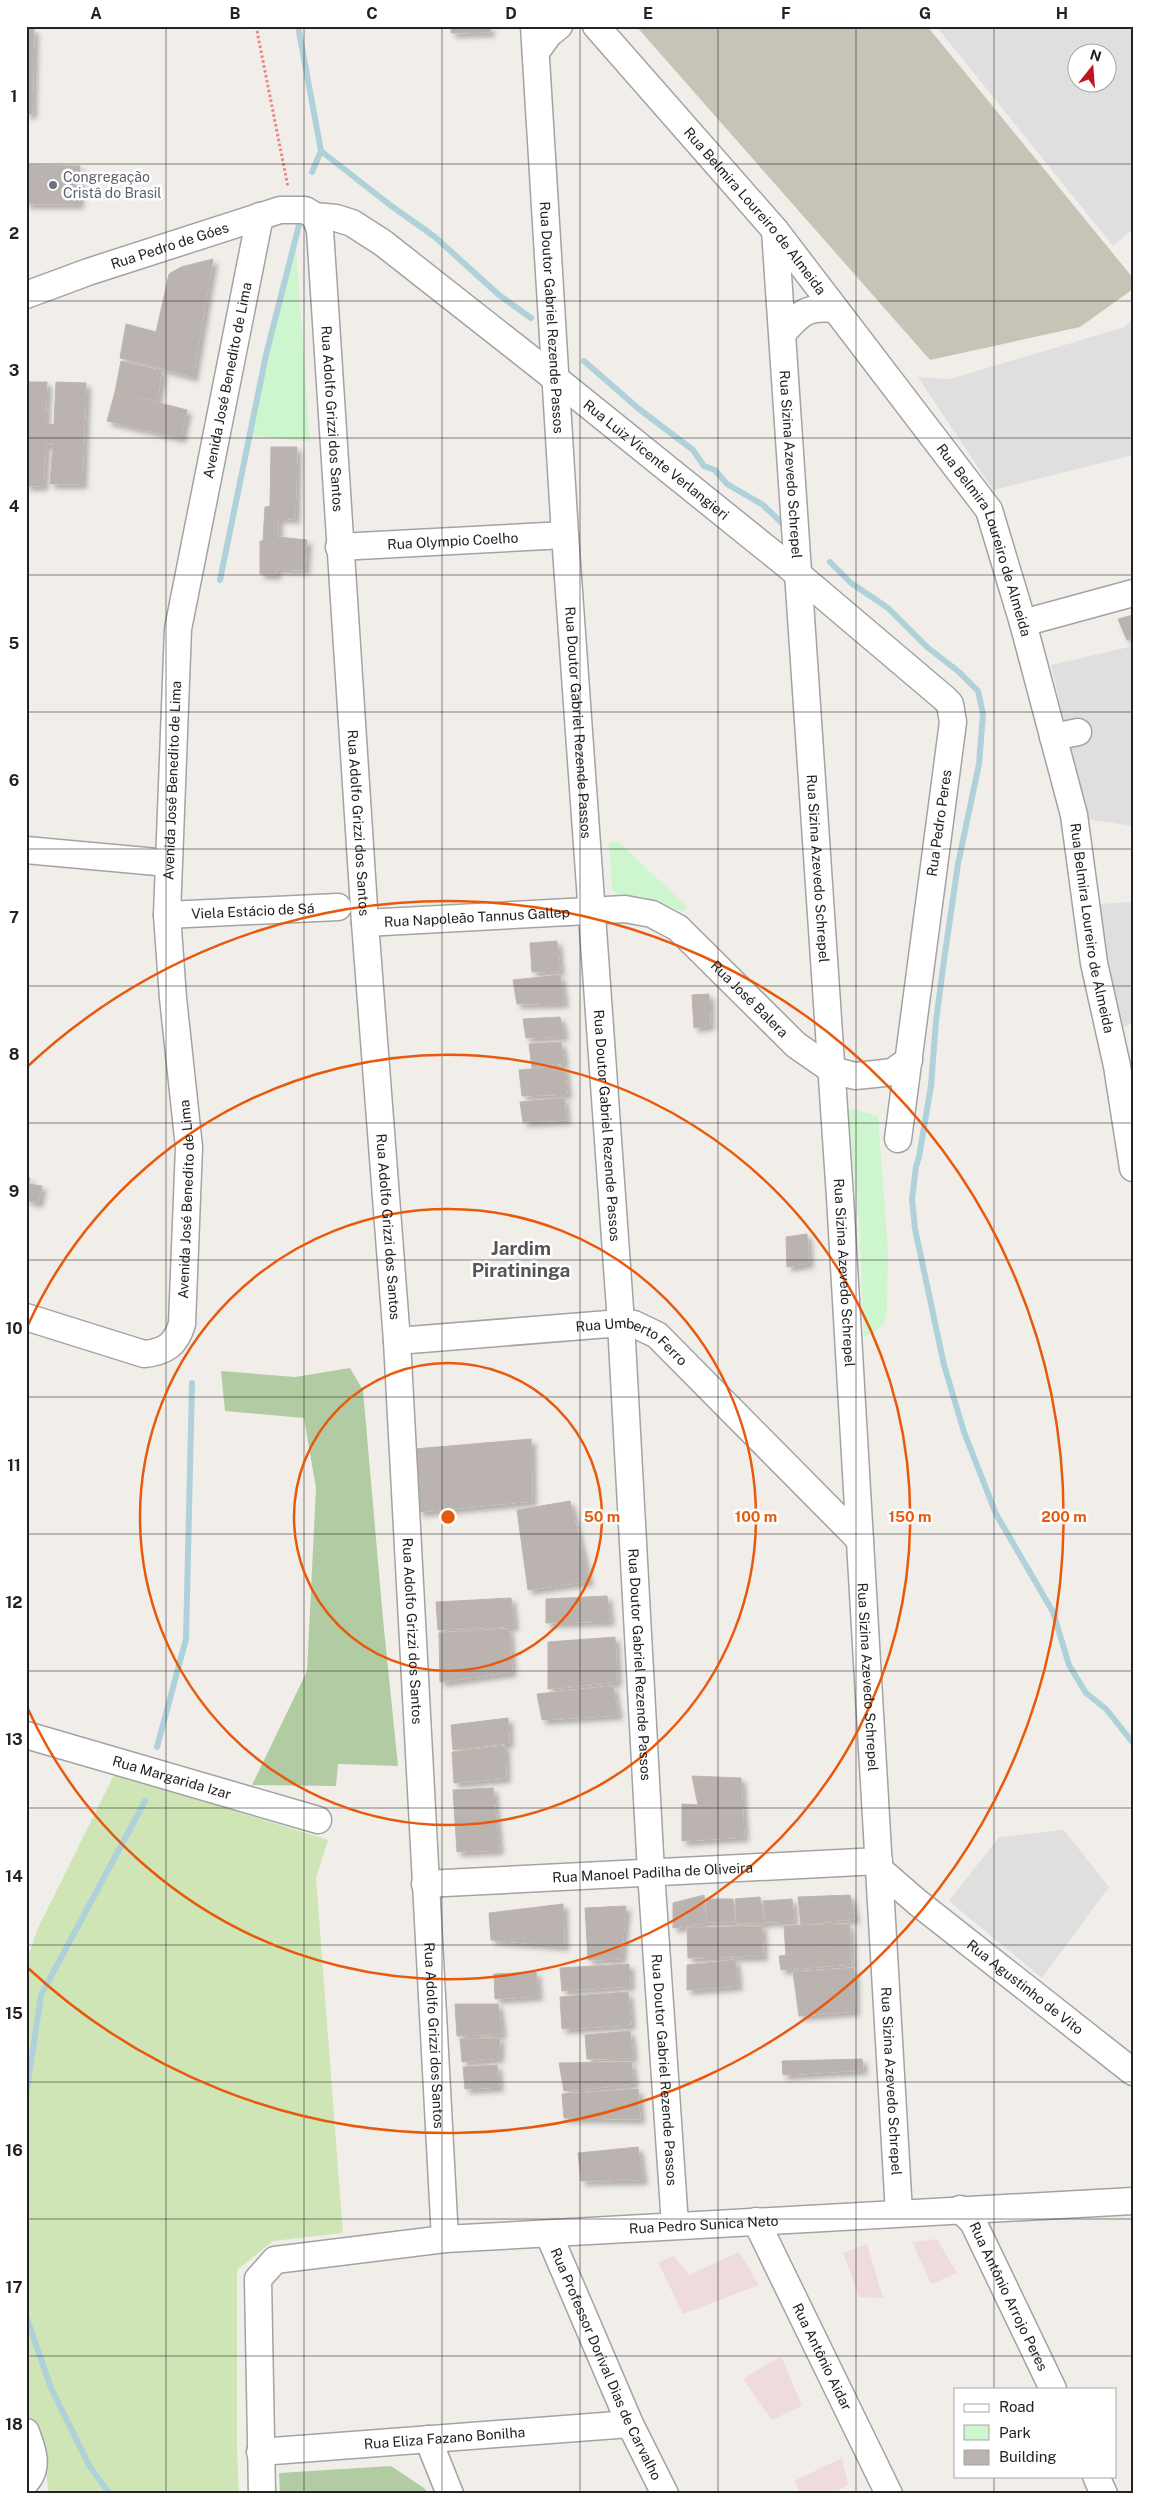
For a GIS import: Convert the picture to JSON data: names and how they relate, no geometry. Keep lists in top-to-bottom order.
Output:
{
  "streets": {
    "street": [
      "Rua Belmira Loureiro de Almeida",
      "Rua Pedro de Góes",
      "Rua Doutor Gabriel Rezende Passos",
      "Avenida José Benedito de Lima",
      "Rua Adolfo Grizzi dos Santos",
      "Rua Luiz Vicente Verlangieri",
      "Rua Sizina Azevedo Schrepel",
      "Rua Olympio Coelho",
      "Rua Pedro Peres",
      "Viela Estácio de Sá",
      "Rua Napoleão Tannus Gallep",
      "Rua José Balera",
      "Rua Umberto Ferro",
      "Rua Margarida Izar",
      "Rua Manoel Padilha de Oliveira",
      "Rua Agustinho de Vito",
      "Rua Pedro Sunica Neto",
      "Rua Antônio Arrojo Peres",
      "Rua Antônio Aidar",
      "Rua Professor Dorival Dias de Carvalho",
      "Rua Eliza Fazano Bonilha"
    ]
  },
  "crossings": [
    ["Rua Belmira Loureiro de Almeida", "Rua Sizina Azevedo Schrepel"],
    ["Rua Pedro de Góes", "Avenida José Benedito de Lima"],
    ["Rua Pedro de Góes", "Rua Adolfo Grizzi dos Santos"],
    ["Rua Pedro de Góes", "Rua Luiz Vicente Verlangieri"],
    ["Rua Doutor Gabriel Rezende Passos", "Rua Luiz Vicente Verlangieri"],
    ["Rua Doutor Gabriel Rezende Passos", "Rua Olympio Coelho"],
    ["Rua Doutor Gabriel Rezende Passos", "Rua Napoleão Tannus Gallep"],
    ["Rua Doutor Gabriel Rezende Passos", "Rua José Balera"],
    ["Rua Doutor Gabriel Rezende Passos", "Rua Umberto Ferro"],
    ["Rua Doutor Gabriel Rezende Passos", "Rua Manoel Padilha de Oliveira"],
    ["Rua Doutor Gabriel Rezende Passos", "Rua Pedro Sunica Neto"],
    ["Avenida José Benedito de Lima", "Viela Estácio de Sá"],
    ["Rua Adolfo Grizzi dos Santos", "Rua Luiz Vicente Verlangieri"],
    ["Rua Adolfo Grizzi dos Santos", "Rua Olympio Coelho"],
    ["Rua Adolfo Grizzi dos Santos", "Rua Napoleão Tannus Gallep"],
    ["Rua Adolfo Grizzi dos Santos", "Rua Umberto Ferro"],
    ["Rua Adolfo Grizzi dos Santos", "Rua Manoel Padilha de Oliveira"],
    ["Rua Adolfo Grizzi dos Santos", "Rua Pedro Sunica Neto"],
    ["Rua Luiz Vicente Verlangieri", "Rua Sizina Azevedo Schrepel"],
    ["Rua Luiz Vicente Verlangieri", "Rua Pedro Peres"],
    ["Rua Sizina Azevedo Schrepel", "Rua Pedro Peres"],
    ["Rua Sizina Azevedo Schrepel", "Rua José Balera"],
    ["Rua Sizina Azevedo Schrepel", "Rua Umberto Ferro"],
    ["Rua Sizina Azevedo Schrepel", "Rua Manoel Padilha de Oliveira"],
    ["Rua Sizina Azevedo Schrepel", "Rua Agustinho de Vito"],
    ["Rua Sizina Azevedo Schrepel", "Rua Pedro Sunica Neto"],
    ["Rua Pedro Peres", "Rua José Balera"],
    ["Rua Napoleão Tannus Gallep", "Rua José Balera"],
    ["Rua Manoel Padilha de Oliveira", "Rua Agustinho de Vito"],
    ["Rua Pedro Sunica Neto", "Rua Antônio Arrojo Peres"],
    ["Rua Pedro Sunica Neto", "Rua Antônio Aidar"],
    ["Rua Pedro Sunica Neto", "Rua Professor Dorival Dias de Carvalho"],
    ["Rua Pedro Sunica Neto", "Rua Eliza Fazano Bonilha"],
    ["Rua Professor Dorival Dias de Carvalho", "Rua Eliza Fazano Bonilha"]
  ],
  "districts": ["Jardim Piratininga"],
  "places": ["Congregação Cristâ do Brasil"],
  "legend": ["Road", "Park", "Building"],
  "north": "top",
  "grid": {
    "columns": [
      "A",
      "B",
      "C",
      "D",
      "E",
      "F",
      "G",
      "H"
    ],
    "rows": [
      "1",
      "2",
      "3",
      "4",
      "5",
      "6",
      "7",
      "8",
      "9",
      "10",
      "11",
      "12",
      "13",
      "14",
      "15",
      "16",
      "17",
      "18"
    ]
  },
  "rings": [
    "50 m",
    "100 m",
    "150 m",
    "200 m"
  ]
}
